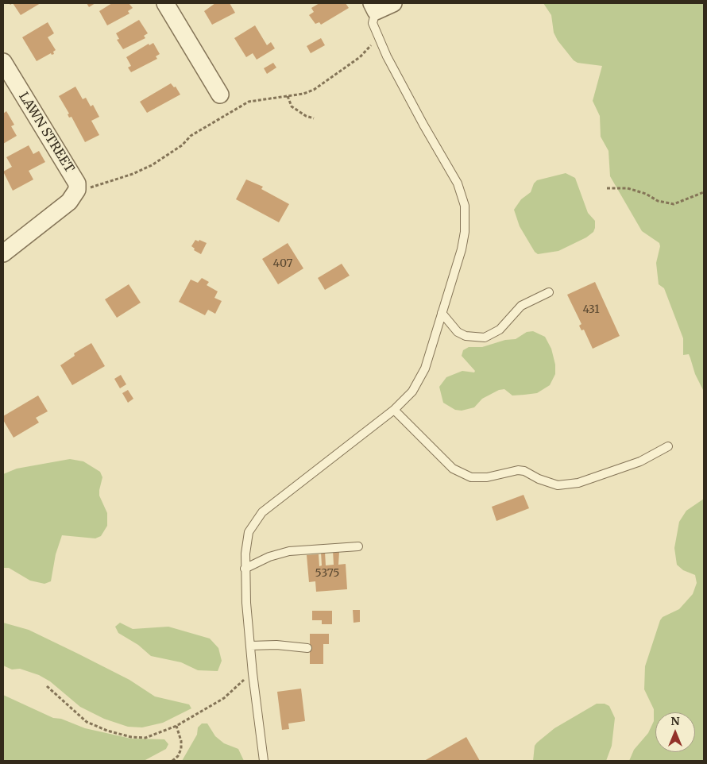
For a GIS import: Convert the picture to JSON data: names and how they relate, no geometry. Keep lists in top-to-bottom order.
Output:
{
  "streets": {
    "street": ["LAWN STREET"]
  },
  "house_numbers": ["407", "431", "5375"],
  "north": "top"
}
